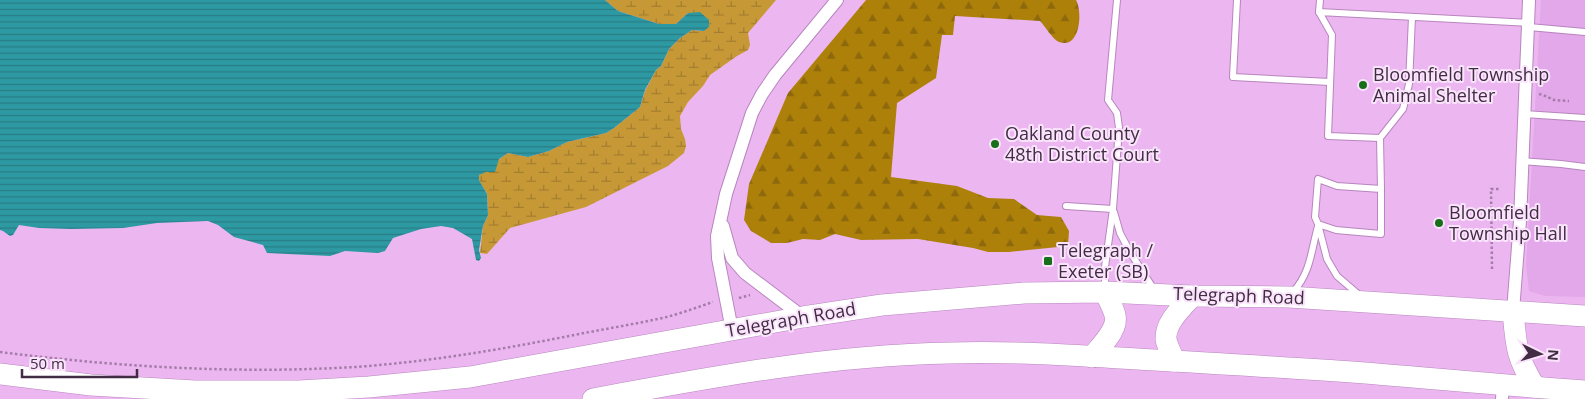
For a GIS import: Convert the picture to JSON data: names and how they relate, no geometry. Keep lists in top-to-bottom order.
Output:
{
  "streets": {
    "highway": ["Telegraph Road"]
  },
  "places": {
    "other": ["Bloomfield Township Animal Shelter", "Oakland County 48th District Court", "Bloomfield Township Hall"],
    "transit": ["Telegraph / Exeter (SB)"]
  },
  "scale_bar": "50 m",
  "north": "right"
}
